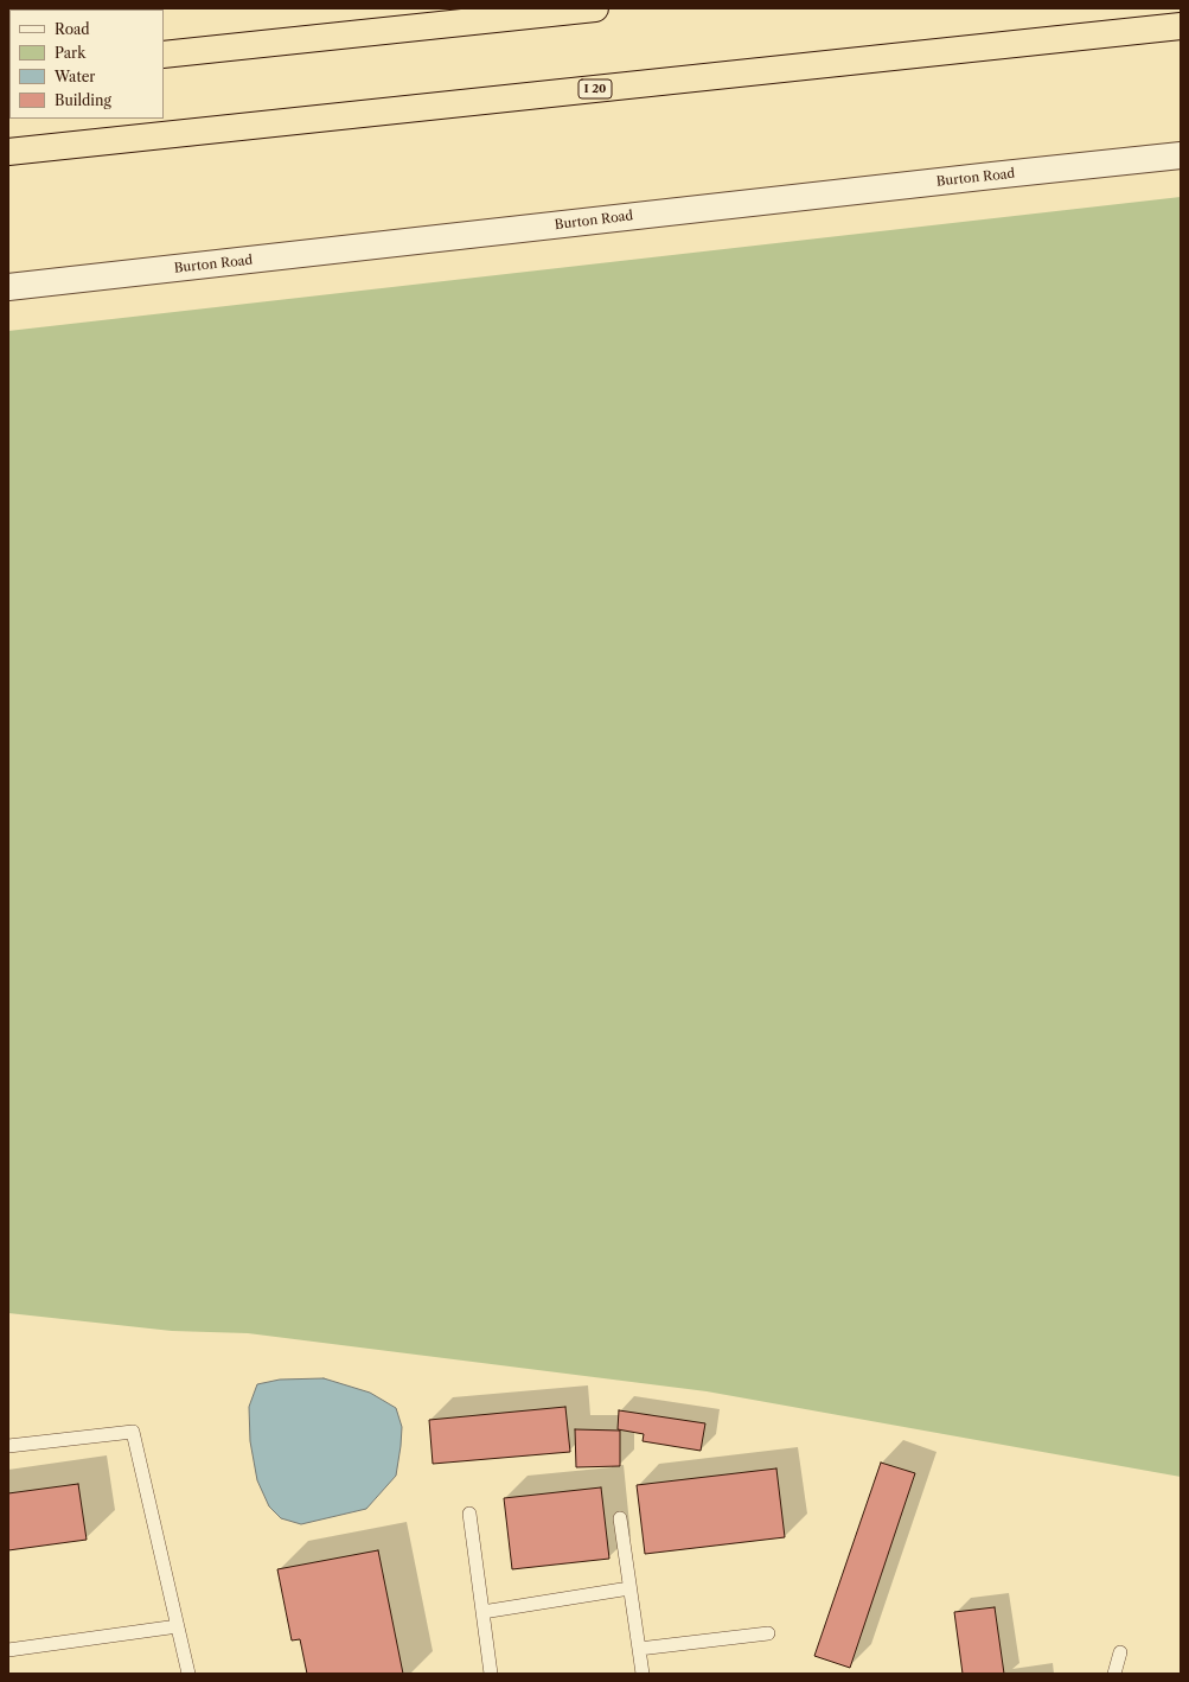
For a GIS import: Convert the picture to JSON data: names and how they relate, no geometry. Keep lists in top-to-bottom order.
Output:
{
  "streets": {
    "highway": ["I 20"],
    "street": ["Burton Road"]
  },
  "legend": [
    "Road",
    "Park",
    "Water",
    "Building"
  ]
}
